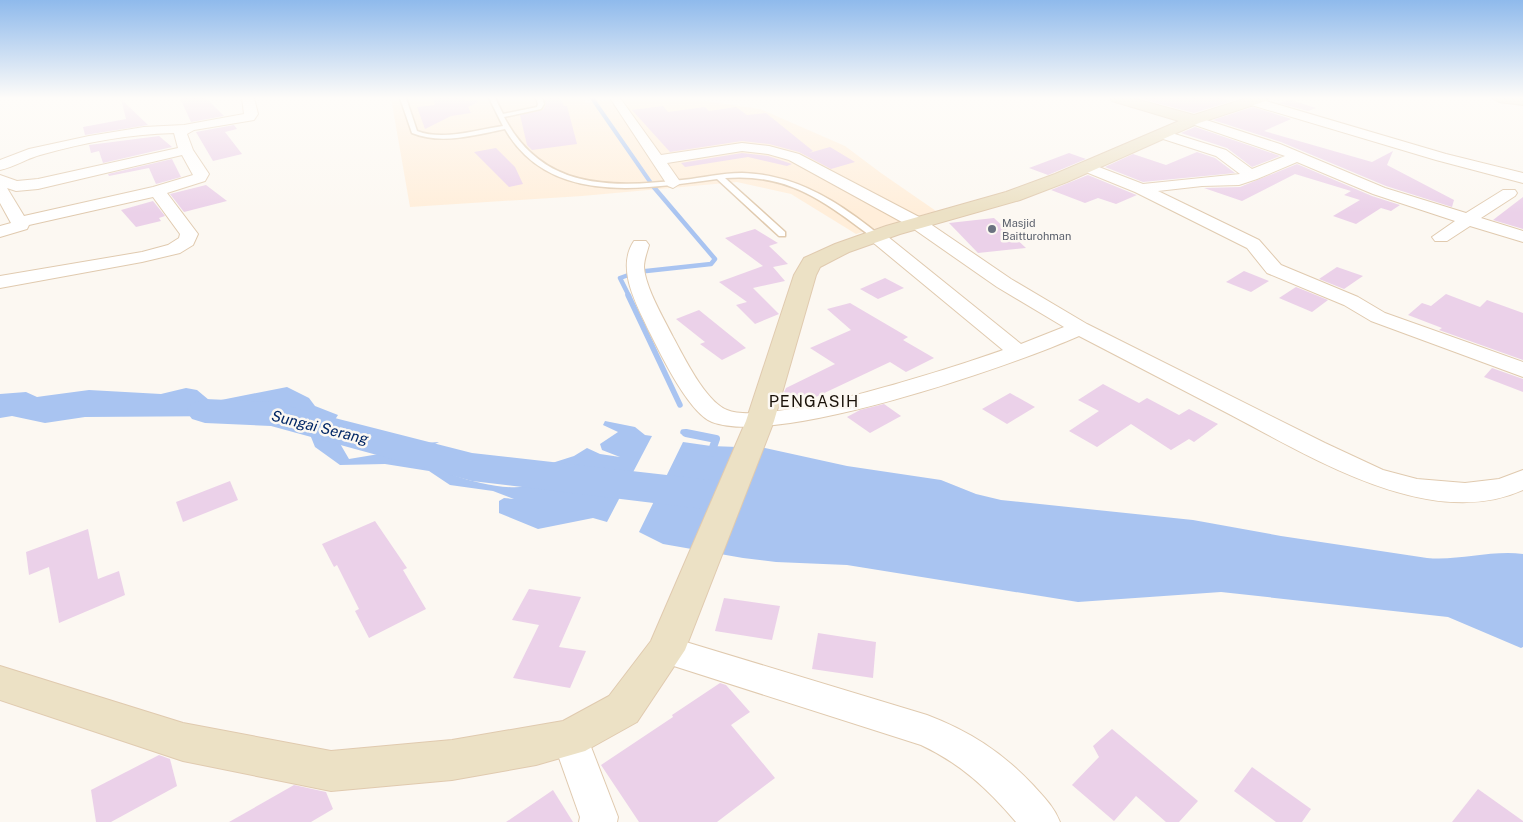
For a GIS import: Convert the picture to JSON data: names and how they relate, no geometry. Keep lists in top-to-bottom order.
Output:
{
  "districts": ["PENGASIH"],
  "water": ["Sungai Serang"],
  "places": ["Masjid Baitturohman"]
}
